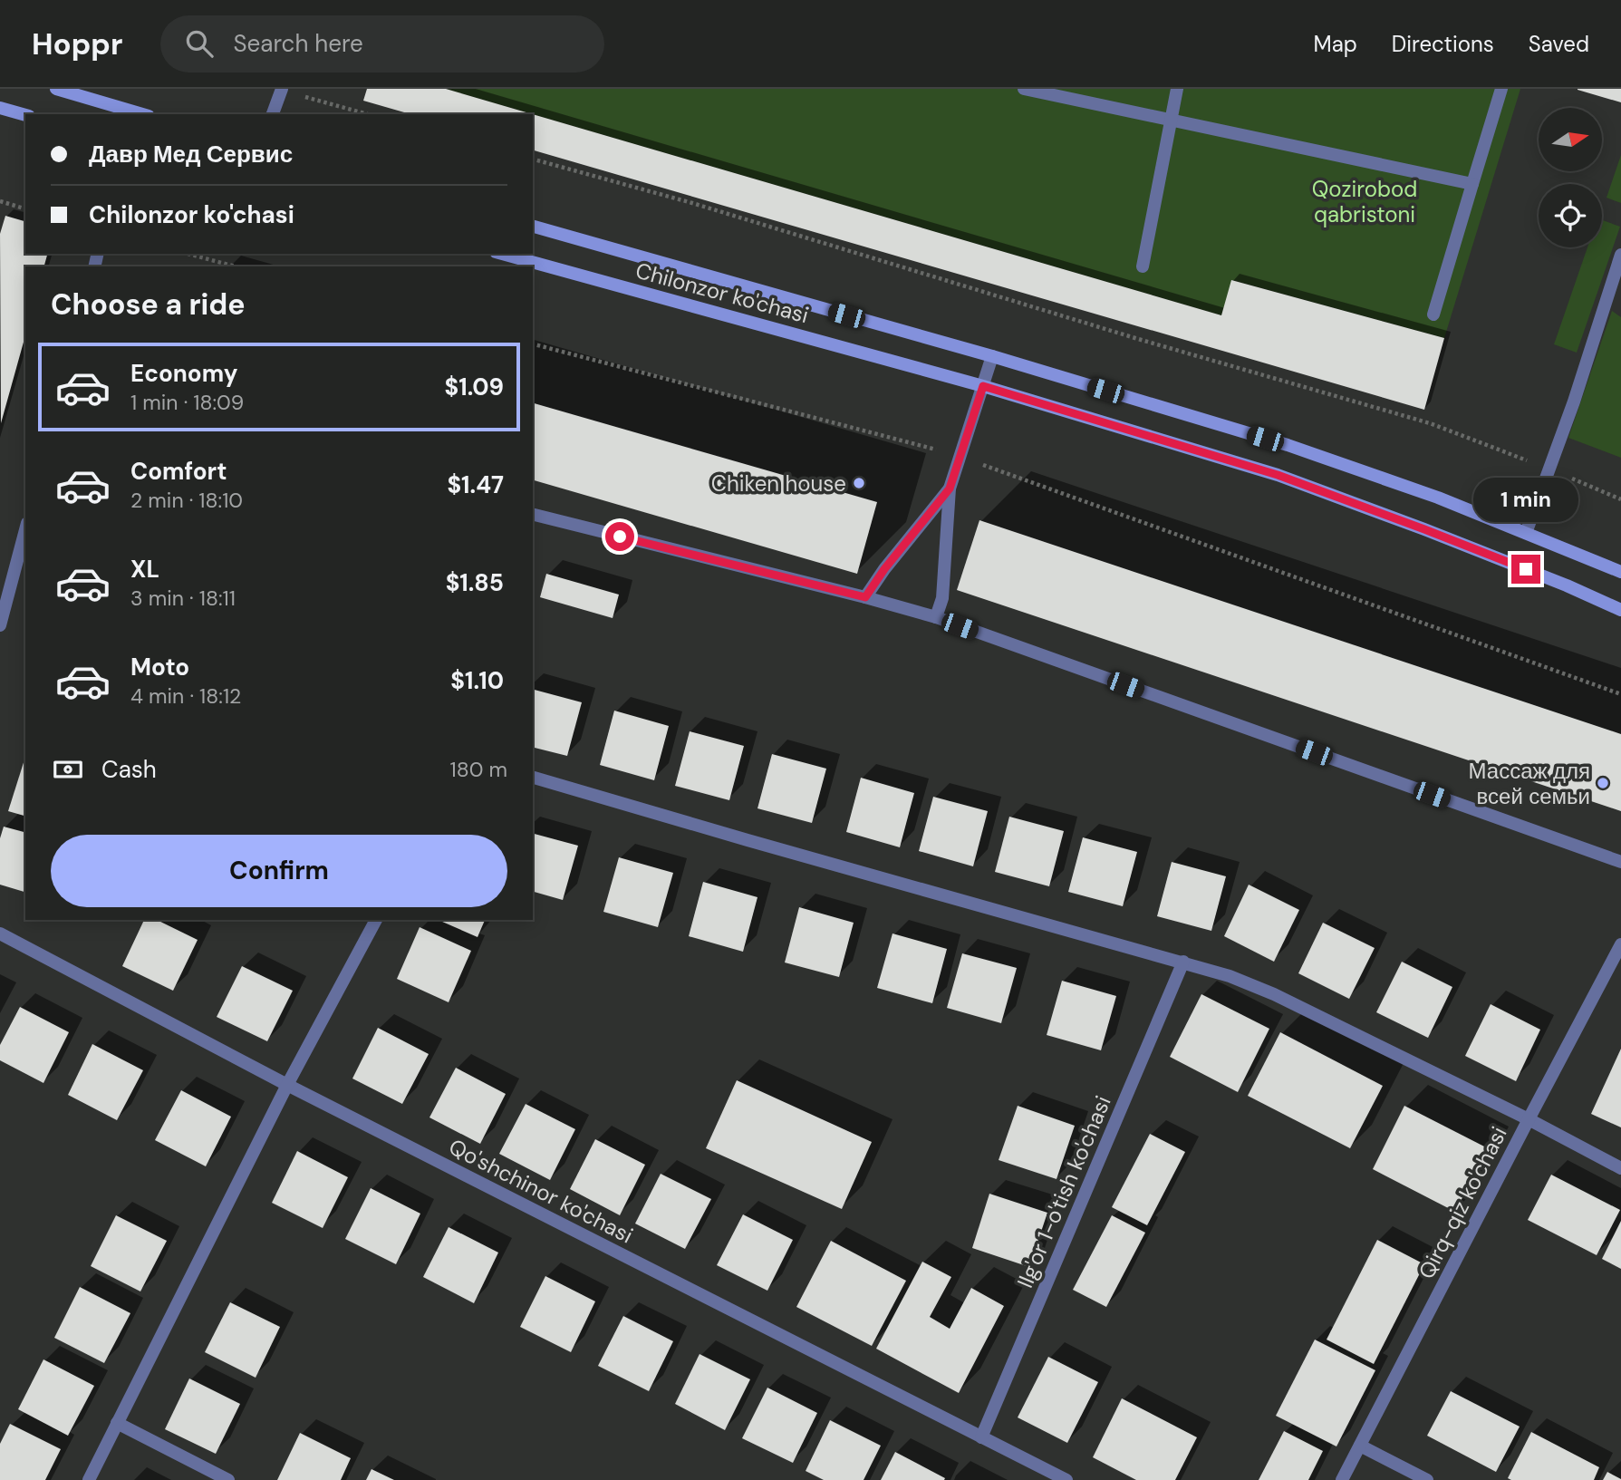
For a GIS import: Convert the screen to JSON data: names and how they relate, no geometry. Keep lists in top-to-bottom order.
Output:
{
  "streets": {
    "main road": ["Chilonzor ko'chasi"],
    "street": ["Qo'shchinor ko'chasi", "Ilg'or 1-o'tish ko'chasi", "Qirq-qiz ko'chasi"]
  },
  "crossings": [
    ["Qo'shchinor ko'chasi", "Ilg'or 1-o'tish ko'chasi"]
  ],
  "parks": ["Qozirobod qabristoni"],
  "places": ["Chiken house", "Массаж для всей семьи"],
  "north": "right",
  "page": {
    "header": "Hoppr",
    "search": "Search here",
    "nav": ["Map", "Directions", "Saved"],
    "banner": ["Давр Мед Сервис", "Chilonzor ko'chasi"],
    "heading": "Choose a ride",
    "list": [
      {
        "name": "Economy",
        "note": "1 min · 18:09",
        "value": "$1.09"
      },
      {
        "name": "Comfort",
        "note": "2 min · 18:10",
        "value": "$1.47"
      },
      {
        "name": "XL",
        "note": "3 min · 18:11",
        "value": "$1.85"
      },
      {
        "name": "Moto",
        "note": "4 min · 18:12",
        "value": "$1.10"
      }
    ],
    "bubble": "1 min",
    "pay": ["Cash", "180 m"],
    "buttons": "Confirm"
  }
}
